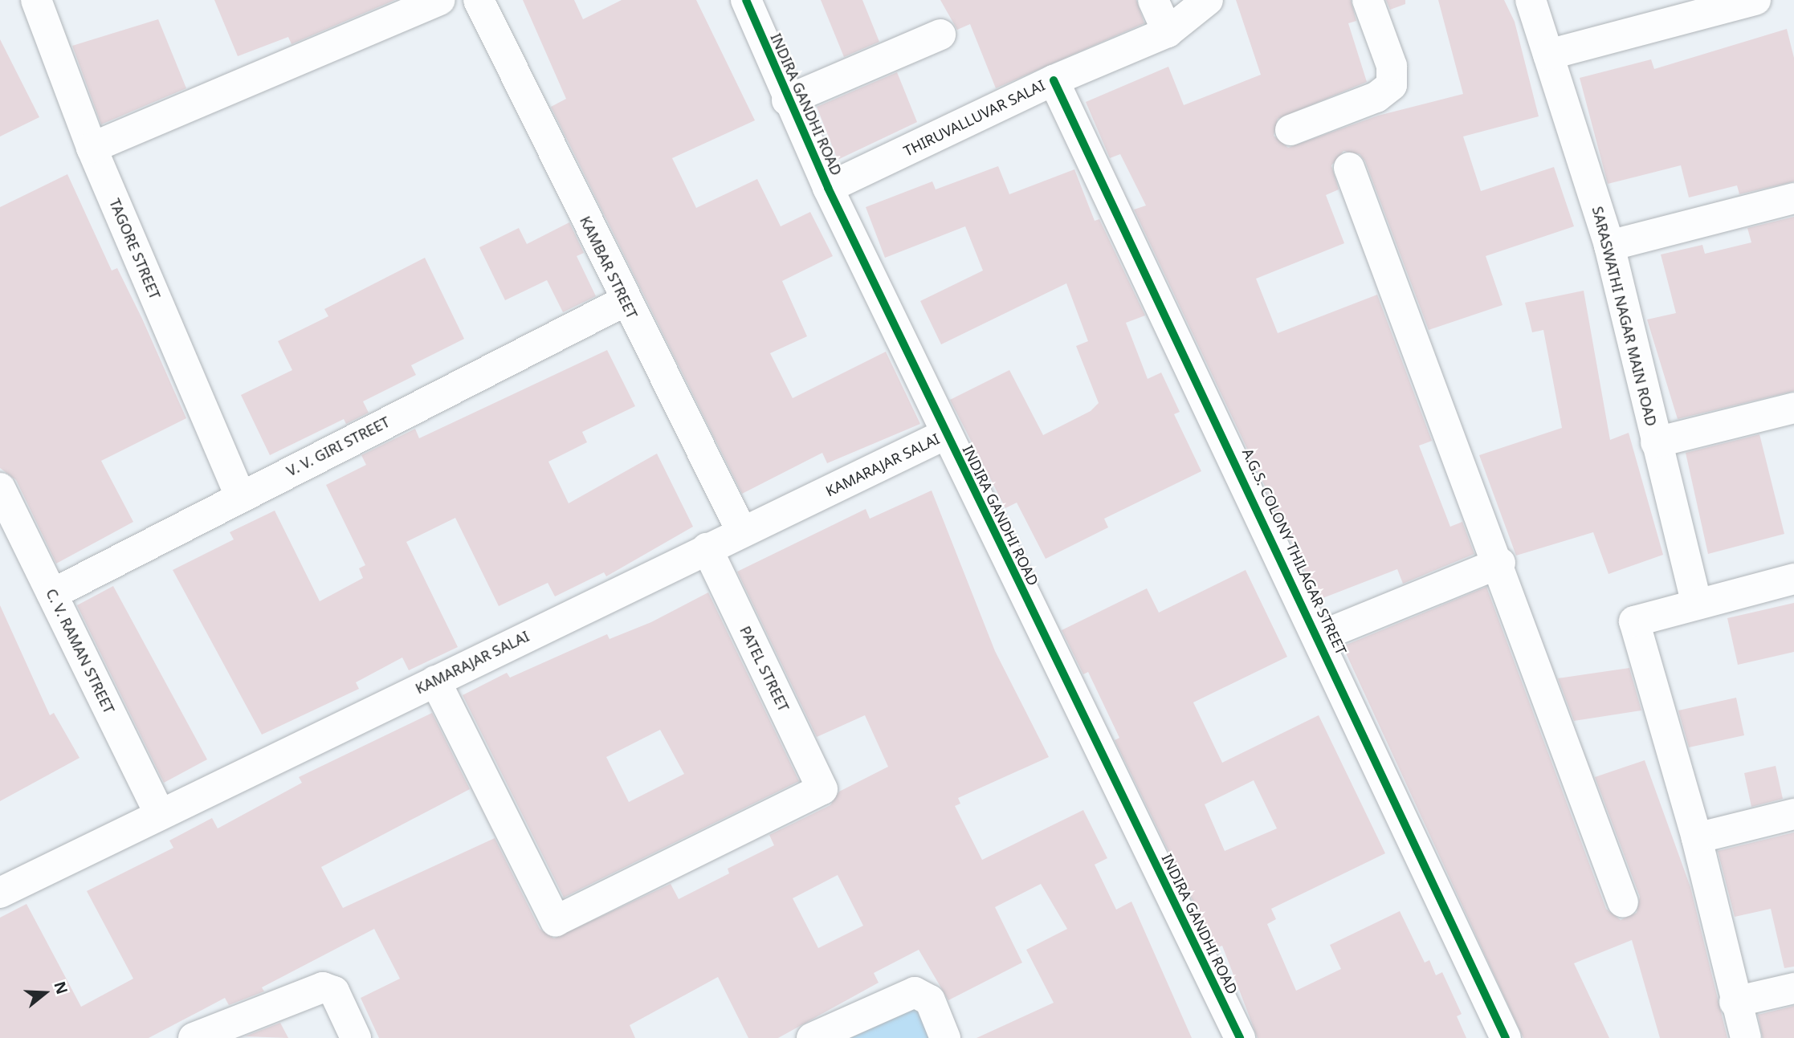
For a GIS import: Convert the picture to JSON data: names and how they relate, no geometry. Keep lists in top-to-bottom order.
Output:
{
  "streets": {
    "street": [
      "INDIRA GANDHI ROAD",
      "THIRUVALLUVAR SALAI",
      "TAGORE STREET",
      "KAMBAR STREET",
      "SARASWATHI NAGAR MAIN ROAD",
      "V. V. GIRI STREET",
      "KAMARAJAR SALAI",
      "A.G.S. COLONY THILAGAR STREET",
      "C. V. RAMAN STREET",
      "PATEL STREET"
    ]
  },
  "crossings": [
    ["INDIRA GANDHI ROAD", "THIRUVALLUVAR SALAI"],
    ["INDIRA GANDHI ROAD", "KAMARAJAR SALAI"],
    ["THIRUVALLUVAR SALAI", "A.G.S. COLONY THILAGAR STREET"],
    ["TAGORE STREET", "V. V. GIRI STREET"],
    ["KAMBAR STREET", "V. V. GIRI STREET"],
    ["KAMBAR STREET", "KAMARAJAR SALAI"],
    ["V. V. GIRI STREET", "C. V. RAMAN STREET"],
    ["KAMARAJAR SALAI", "C. V. RAMAN STREET"],
    ["KAMARAJAR SALAI", "PATEL STREET"]
  ],
  "north": "right"
}
